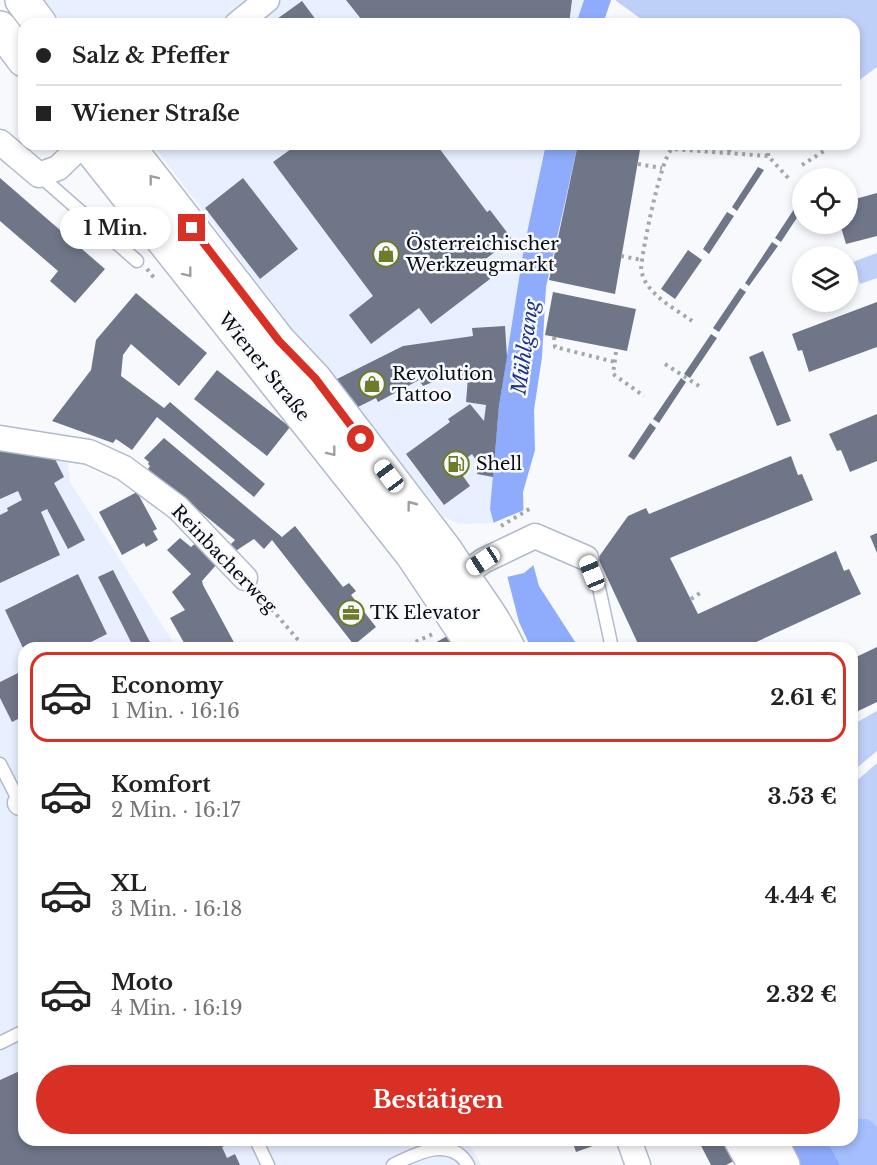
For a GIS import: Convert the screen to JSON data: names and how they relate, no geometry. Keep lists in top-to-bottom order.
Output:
{
  "streets": {
    "main road": ["Wiener Straße"],
    "street": ["Reinbacherweg"]
  },
  "water": ["Mühlgang"],
  "places": {
    "shop": ["Österreichischer Werkzeugmarkt", "Revolution Tattoo"],
    "fuel station": ["Shell"],
    "office": ["TK Elevator"]
  },
  "page": {
    "banner": ["Salz & Pfeffer", "Wiener Straße"],
    "bubble": "1 Min.",
    "list": [
      {
        "name": "Economy",
        "note": "1 Min. · 16:16",
        "value": "2.61 €"
      },
      {
        "name": "Komfort",
        "note": "2 Min. · 16:17",
        "value": "3.53 €"
      },
      {
        "name": "XL",
        "note": "3 Min. · 16:18",
        "value": "4.44 €"
      },
      {
        "name": "Moto",
        "note": "4 Min. · 16:19",
        "value": "2.32 €"
      }
    ],
    "buttons": "Bestätigen"
  }
}
